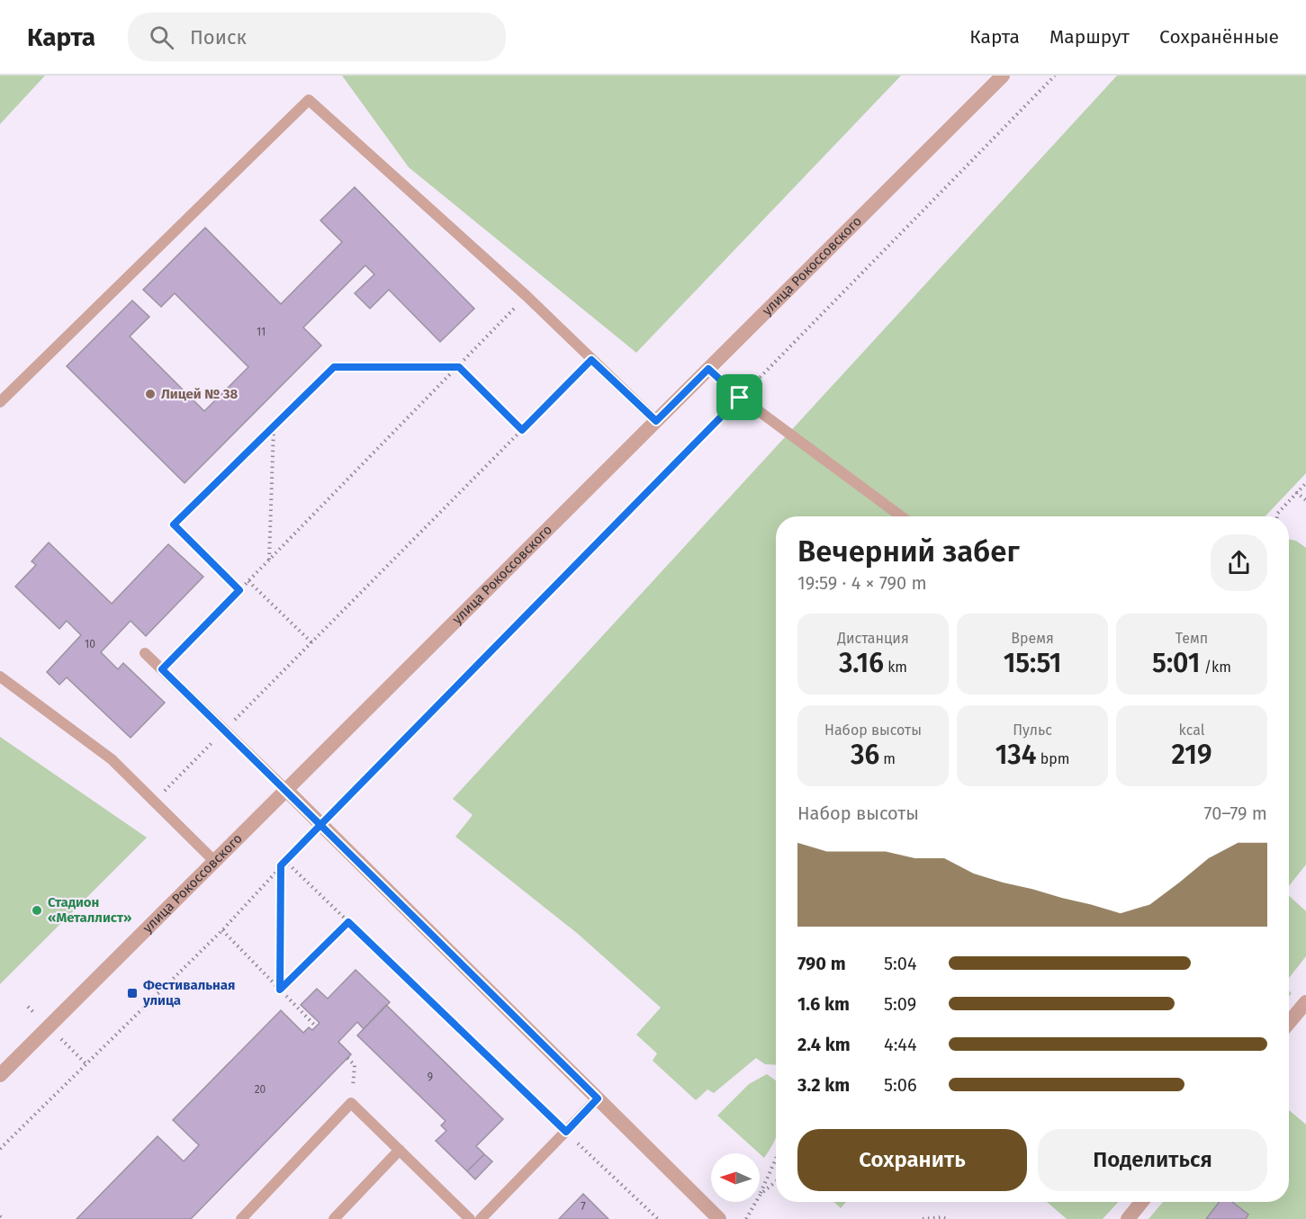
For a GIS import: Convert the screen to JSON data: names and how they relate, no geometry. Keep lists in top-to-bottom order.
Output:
{
  "streets": {
    "street": ["улица Рокоссовского"]
  },
  "places": {
    "other": ["Лицей № 38", "Стадион «Металлист»"],
    "transit": ["Фестивальная улица"]
  },
  "house_numbers": [
    "11",
    "10",
    "9",
    "20",
    "7"
  ],
  "north": "left",
  "page": {
    "header": "Карта",
    "search": "Поиск",
    "nav": ["Карта", "Маршрут", "Сохранённые"],
    "heading": ["Вечерний забег", "19:59 · 4 × 790 m"],
    "stats": [
      ["Дистанция", "3.16 km"],
      ["Время", "15:51"],
      ["Темп", "5:01 /km"],
      ["Набор высоты", "36 m"],
      ["Пульс", "134 bpm"],
      ["kcal", "219"]
    ],
    "chart": ["Набор высоты", "70–79 m"],
    "list": [
      {
        "name": "790 m",
        "note": "5:04"
      },
      {
        "name": "1.6 km",
        "note": "5:09"
      },
      {
        "name": "2.4 km",
        "note": "4:44"
      },
      {
        "name": "3.2 km",
        "note": "5:06"
      }
    ],
    "buttons": ["Сохранить", "Поделиться"]
  }
}
